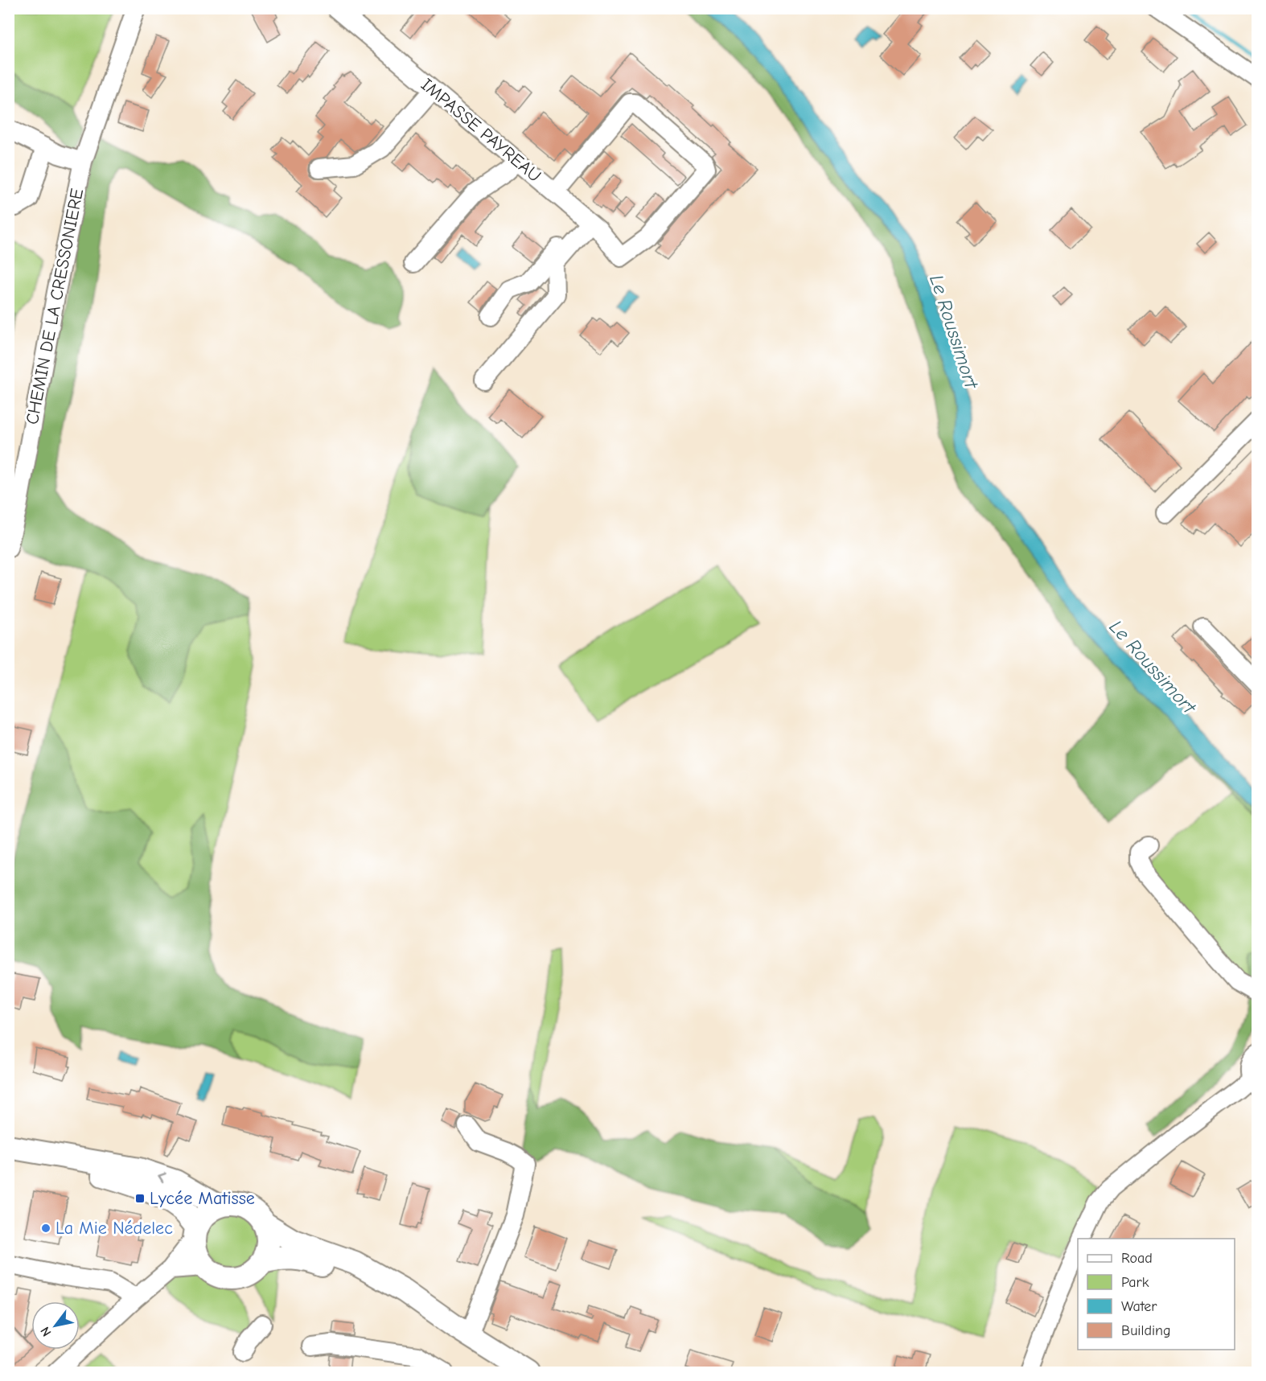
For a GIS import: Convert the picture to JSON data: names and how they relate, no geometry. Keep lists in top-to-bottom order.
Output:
{
  "streets": {
    "street": ["IMPASSE PAYREAU", "CHEMIN DE LA CRESSONIERE"]
  },
  "water": ["Le Roussimort"],
  "places": {
    "transit": ["Lycée Matisse"],
    "other": ["La Mie Nédelec"]
  },
  "legend": [
    "Road",
    "Park",
    "Water",
    "Building"
  ],
  "north": "bottom left"
}
